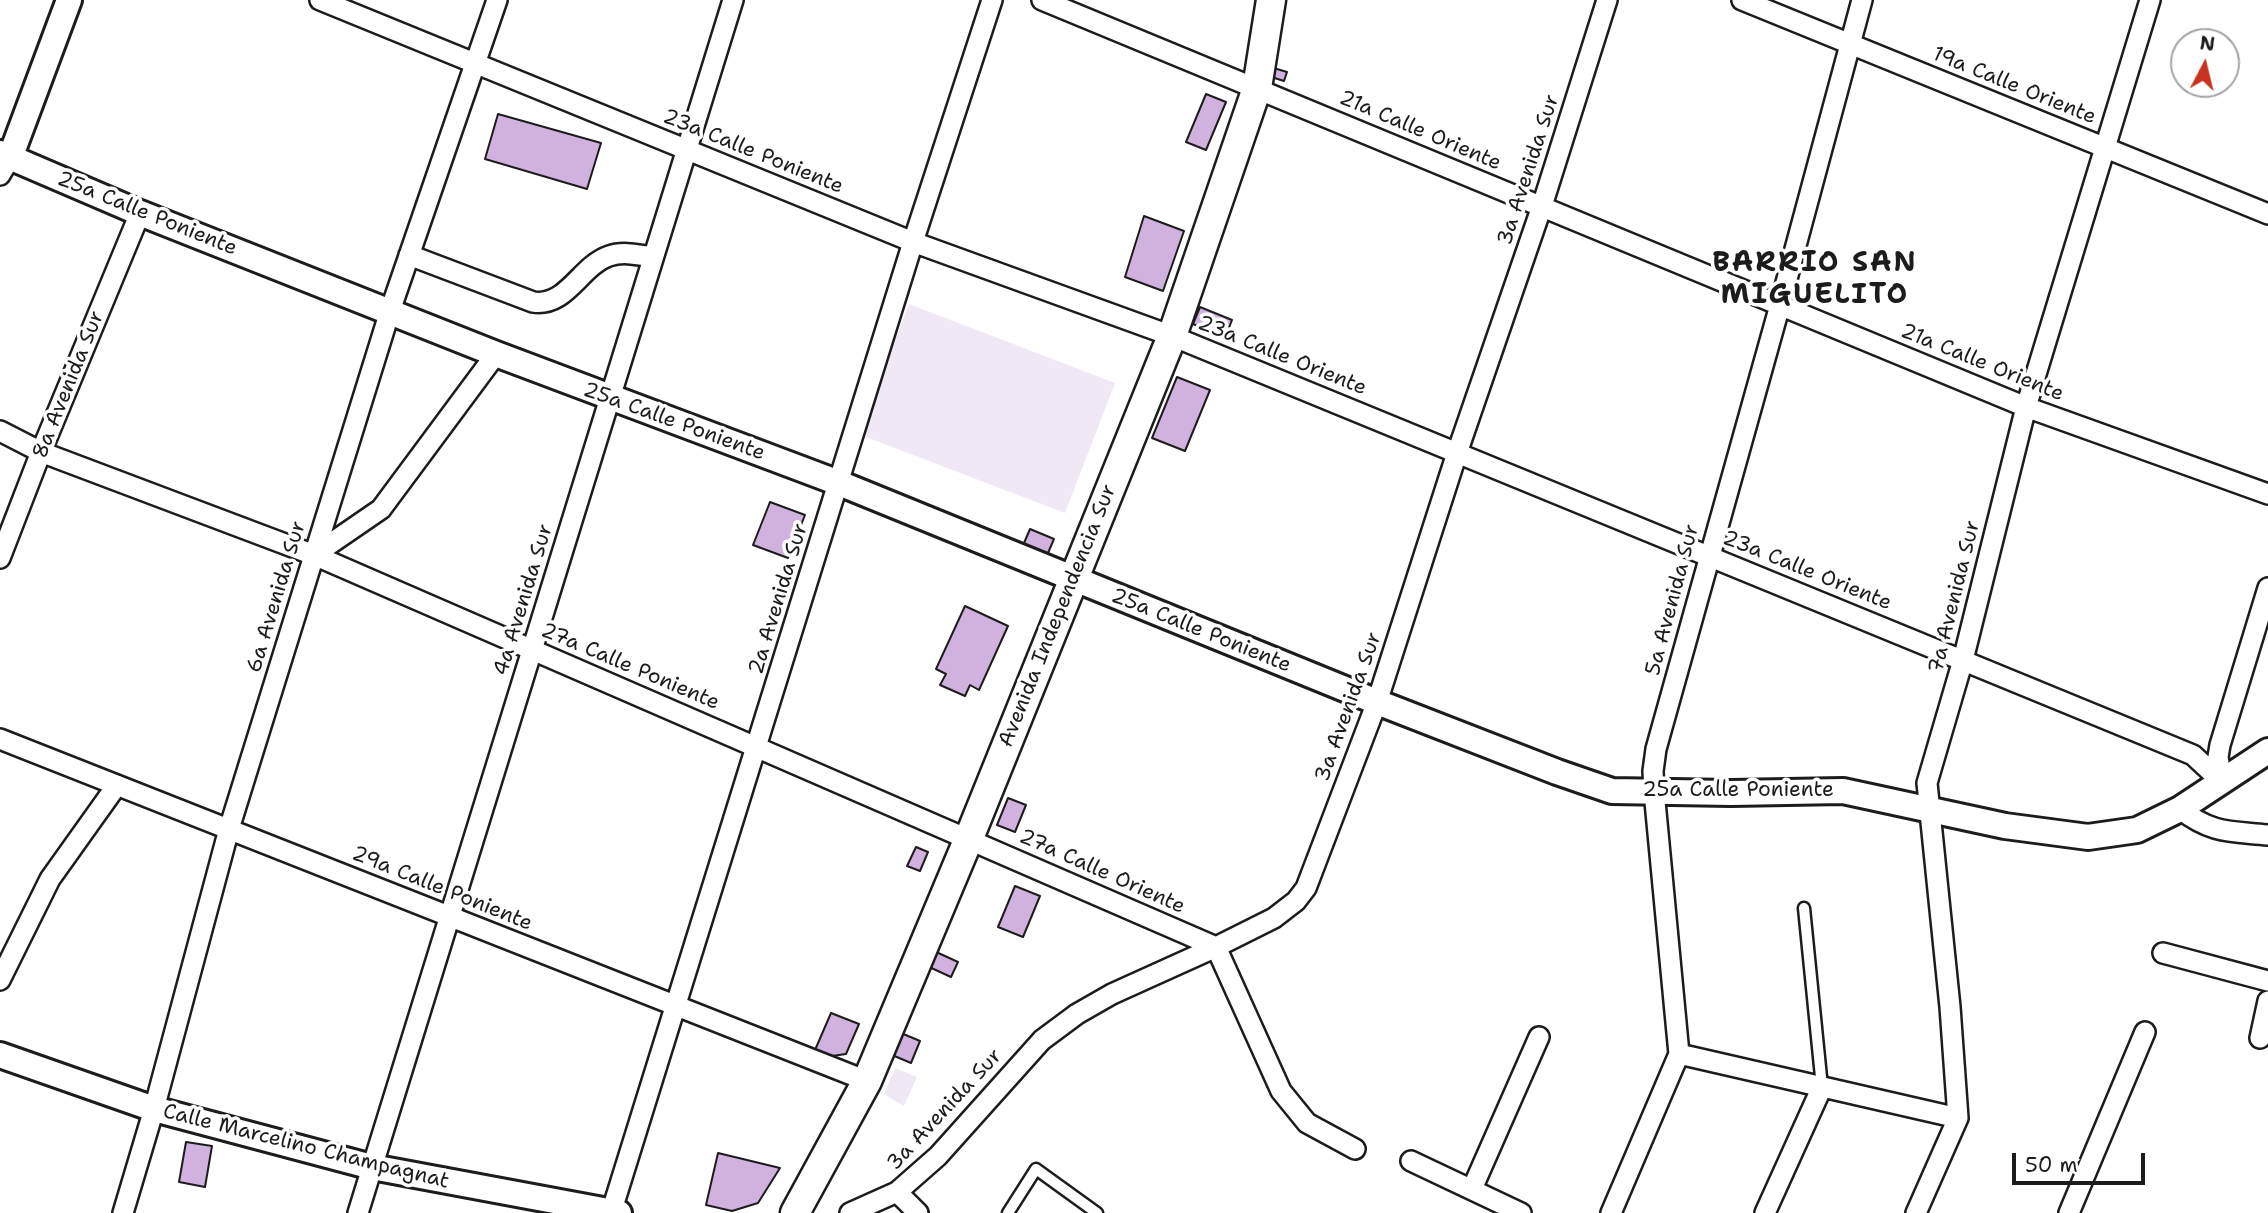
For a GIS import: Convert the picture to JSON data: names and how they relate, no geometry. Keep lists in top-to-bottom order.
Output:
{
  "streets": {
    "main road": ["Avenida Independencia Sur"],
    "street": [
      "19a Calle Oriente",
      "21a Calle Oriente",
      "23a Calle Poniente",
      "3a Avenida Sur",
      "25a Calle Poniente",
      "23a Calle Oriente",
      "8a Avenida Sur",
      "6a Avenida Sur",
      "7a Avenida Sur",
      "2a Avenida Sur",
      "4a Avenida Sur",
      "5a Avenida Sur",
      "27a Calle Poniente",
      "27a Calle Oriente",
      "29a Calle Poniente",
      "Calle Marcelino Champagnat"
    ]
  },
  "crossings": [
    ["19a Calle Oriente", "7a Avenida Sur"],
    ["19a Calle Oriente", "5a Avenida Sur"],
    ["21a Calle Oriente", "3a Avenida Sur"],
    ["21a Calle Oriente", "7a Avenida Sur"],
    ["21a Calle Oriente", "5a Avenida Sur"],
    ["21a Calle Oriente", "Avenida Independencia Sur"],
    ["23a Calle Poniente", "23a Calle Oriente"],
    ["23a Calle Poniente", "6a Avenida Sur"],
    ["23a Calle Poniente", "2a Avenida Sur"],
    ["23a Calle Poniente", "4a Avenida Sur"],
    ["23a Calle Poniente", "Avenida Independencia Sur"],
    ["3a Avenida Sur", "25a Calle Poniente"],
    ["3a Avenida Sur", "23a Calle Oriente"],
    ["3a Avenida Sur", "27a Calle Oriente"],
    ["25a Calle Poniente", "23a Calle Oriente"],
    ["25a Calle Poniente", "8a Avenida Sur"],
    ["25a Calle Poniente", "6a Avenida Sur"],
    ["25a Calle Poniente", "7a Avenida Sur"],
    ["25a Calle Poniente", "2a Avenida Sur"],
    ["25a Calle Poniente", "4a Avenida Sur"],
    ["25a Calle Poniente", "5a Avenida Sur"],
    ["25a Calle Poniente", "Avenida Independencia Sur"],
    ["23a Calle Oriente", "7a Avenida Sur"],
    ["23a Calle Oriente", "5a Avenida Sur"],
    ["23a Calle Oriente", "Avenida Independencia Sur"],
    ["8a Avenida Sur", "27a Calle Poniente"],
    ["6a Avenida Sur", "27a Calle Poniente"],
    ["6a Avenida Sur", "29a Calle Poniente"],
    ["6a Avenida Sur", "Calle Marcelino Champagnat"],
    ["2a Avenida Sur", "27a Calle Poniente"],
    ["2a Avenida Sur", "29a Calle Poniente"],
    ["2a Avenida Sur", "Calle Marcelino Champagnat"],
    ["4a Avenida Sur", "27a Calle Poniente"],
    ["4a Avenida Sur", "29a Calle Poniente"],
    ["4a Avenida Sur", "Calle Marcelino Champagnat"],
    ["Avenida Independencia Sur", "27a Calle Poniente"],
    ["Avenida Independencia Sur", "27a Calle Oriente"],
    ["Avenida Independencia Sur", "29a Calle Poniente"],
    ["27a Calle Poniente", "27a Calle Oriente"]
  ],
  "districts": ["BARRIO SAN MIGUELITO"],
  "scale_bar": "50 m",
  "north": "top"
}
